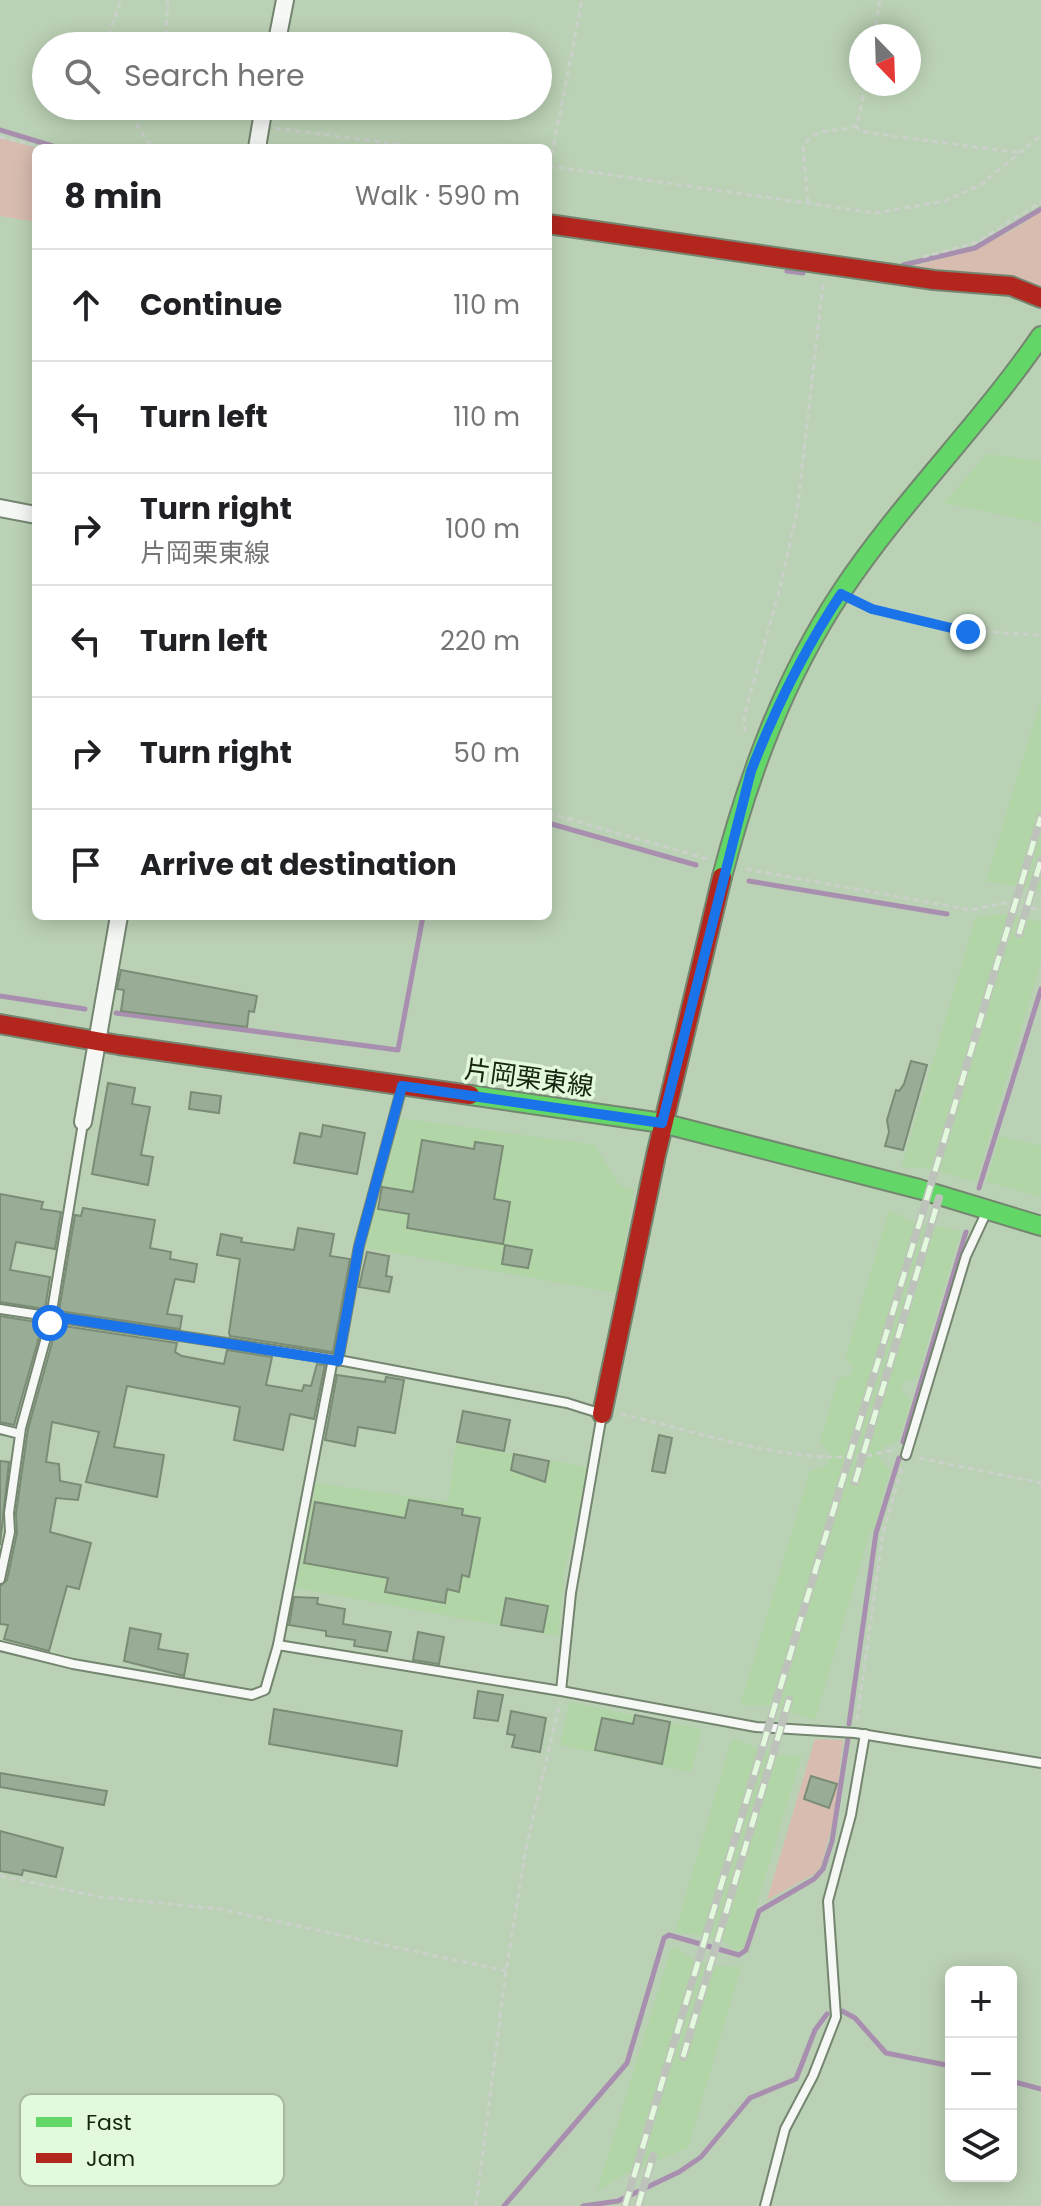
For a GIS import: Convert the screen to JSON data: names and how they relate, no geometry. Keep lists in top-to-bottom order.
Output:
{
  "streets": {
    "street": ["片岡栗東線"]
  },
  "legend": ["Fast", "Jam"],
  "north": "bottom right",
  "page": {
    "search": "Search here",
    "heading": ["8 min", "Walk · 590 m"],
    "list": [
      ["Continue", "110 m"],
      ["Turn left", "110 m"],
      ["Turn right", "片岡栗東線", "100 m"],
      ["Turn left", "220 m"],
      ["Turn right", "50 m"],
      "Arrive at destination"
    ],
    "map_buttons": ["+", "−"]
  }
}
